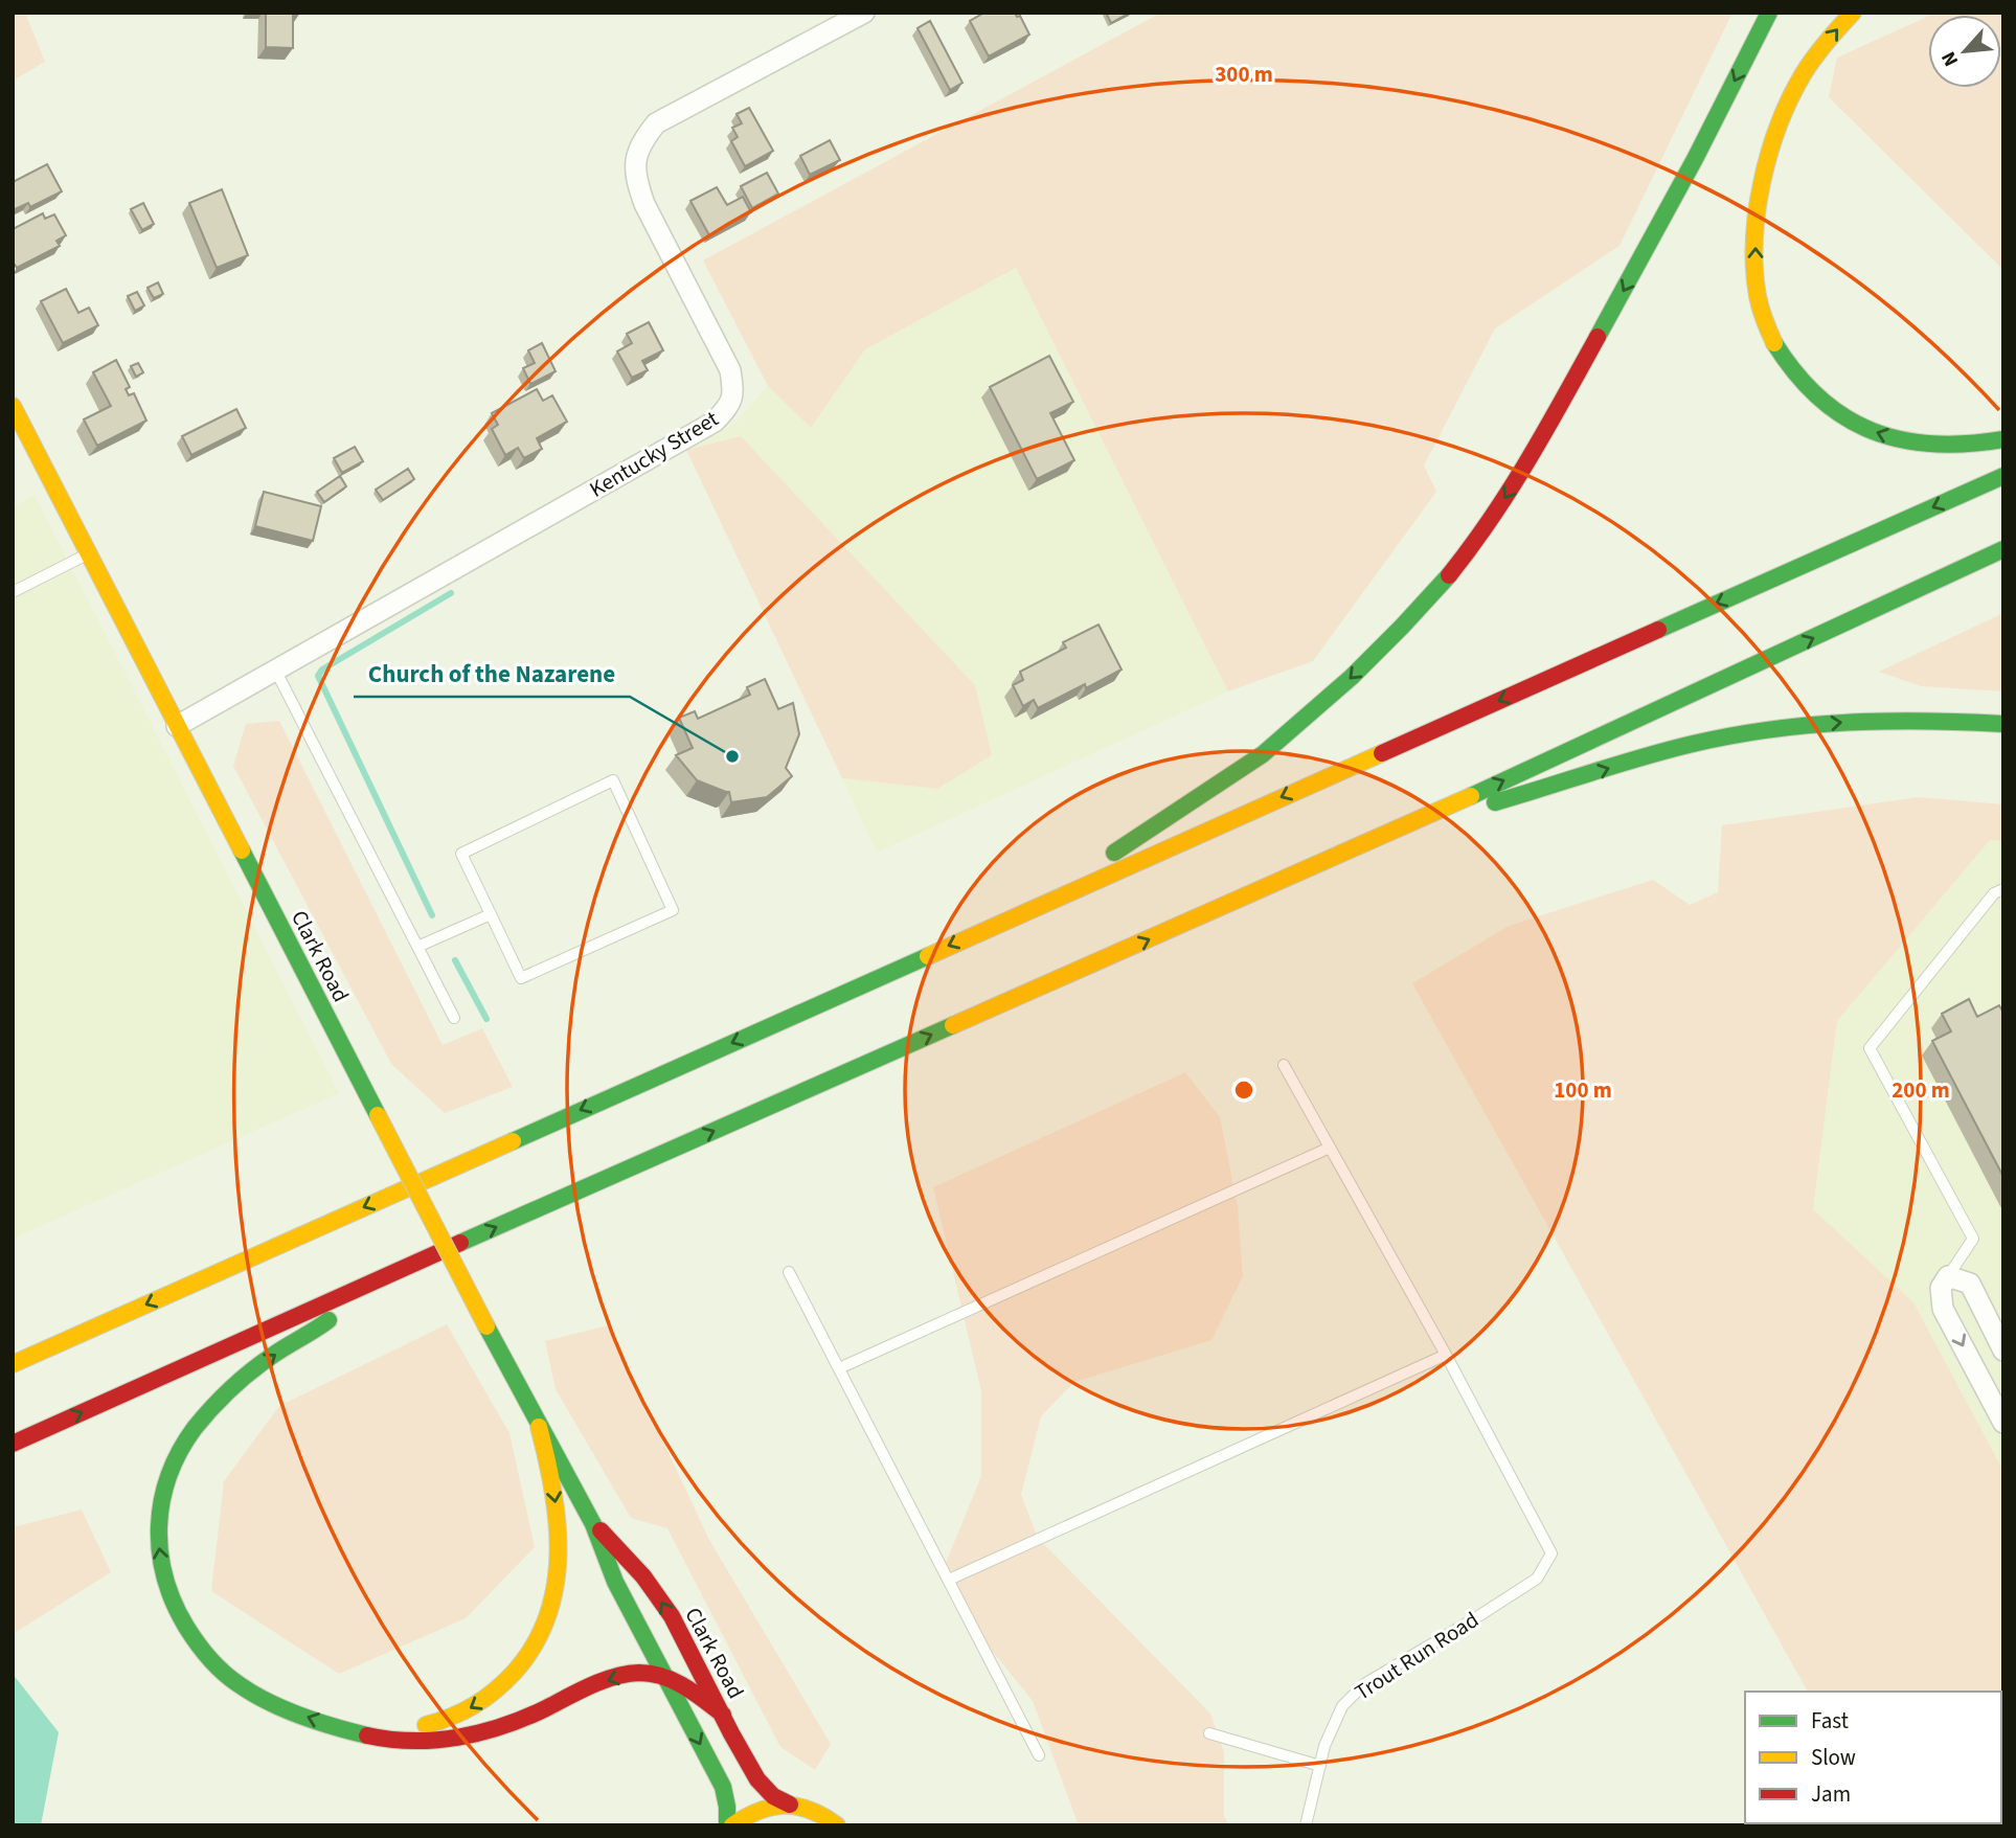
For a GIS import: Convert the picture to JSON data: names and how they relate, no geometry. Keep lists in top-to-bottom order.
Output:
{
  "streets": {
    "main road": ["Clark Road"],
    "street": ["Kentucky Street"],
    "lane": ["Trout Run Road"]
  },
  "crossings": [
    ["Kentucky Street", "Clark Road"]
  ],
  "places": ["Church of the Nazarene"],
  "legend": ["Fast", "Slow", "Jam"],
  "north": "bottom left",
  "rings": ["300 m", "100 m", "200 m"]
}
